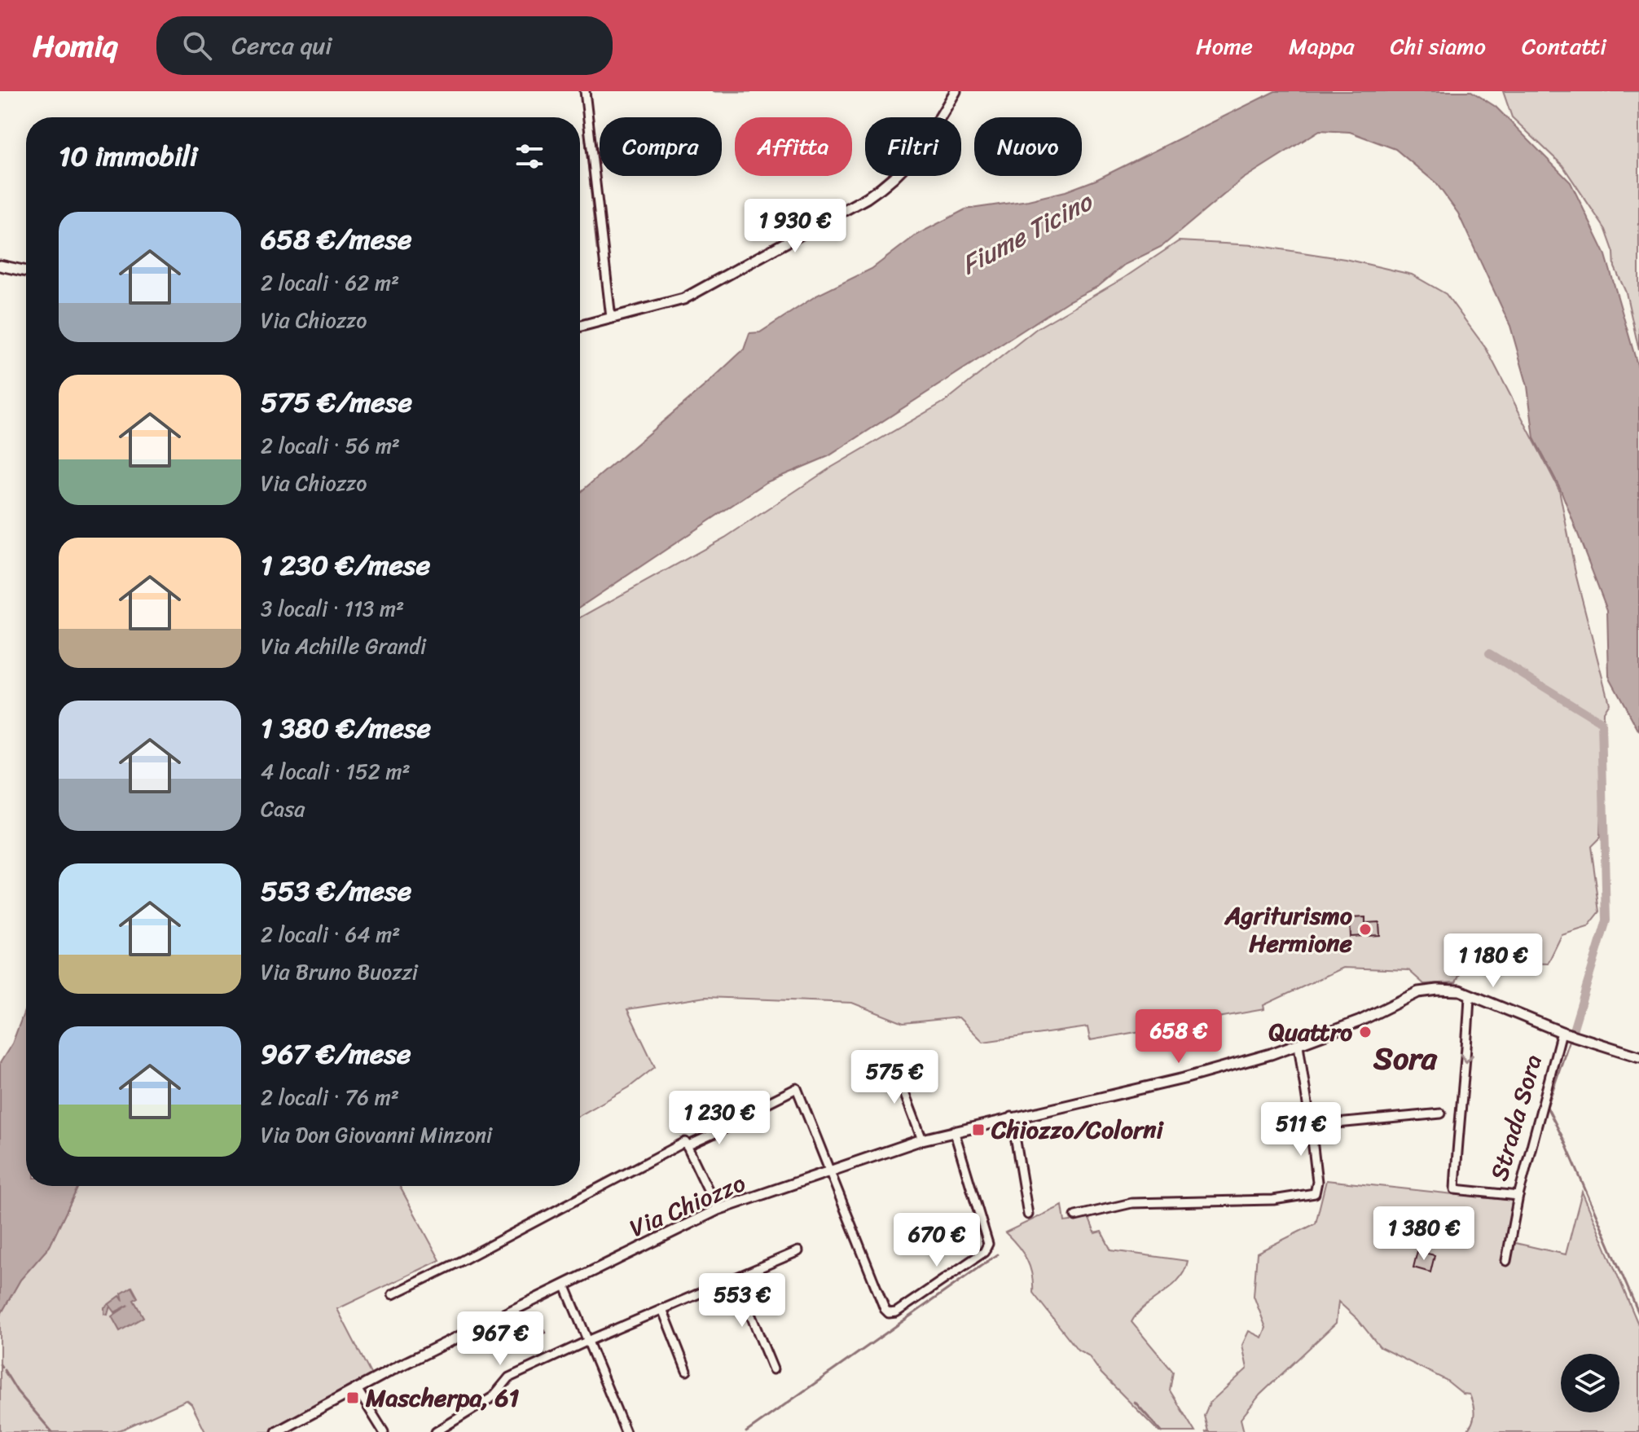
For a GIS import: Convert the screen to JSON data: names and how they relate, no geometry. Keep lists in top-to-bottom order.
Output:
{
  "streets": {
    "street": ["Strada Sora", "Via Chiozzo"]
  },
  "crossings": [
    ["Strada Sora", "Via Chiozzo"]
  ],
  "districts": ["Sora"],
  "water": ["Fiume Ticino"],
  "places": {
    "other": ["Agriturismo Hermione", "Quattro"],
    "transit": ["Chiozzo/Colorni", "Mascherpa, 61"]
  },
  "page": {
    "header": "Homiq",
    "search": "Cerca qui",
    "nav": [
      "Home",
      "Mappa",
      "Chi siamo",
      "Contatti"
    ],
    "chip": [
      "Compra",
      "Affitta",
      "Filtri",
      "Nuovo"
    ],
    "heading": "10 immobili",
    "list": [
      {
        "name": "658 €/mese",
        "note": "2 locali · 62 m² · Via Chiozzo"
      },
      {
        "name": "575 €/mese",
        "note": "2 locali · 56 m² · Via Chiozzo"
      },
      {
        "name": "1 230 €/mese",
        "note": "3 locali · 113 m² · Via Achille Grandi"
      },
      {
        "name": "1 380 €/mese",
        "note": "4 locali · 152 m² · Casa"
      },
      {
        "name": "553 €/mese",
        "note": "2 locali · 64 m² · Via Bruno Buozzi"
      },
      {
        "name": "967 €/mese",
        "note": "2 locali · 76 m² · Via Don Giovanni Minzoni"
      }
    ],
    "price": [
      "1 930 €",
      "1 180 €",
      "658 €",
      "575 €",
      "1 230 €",
      "511 €",
      "1 380 €",
      "670 €",
      "553 €",
      "967 €"
    ]
  }
}
